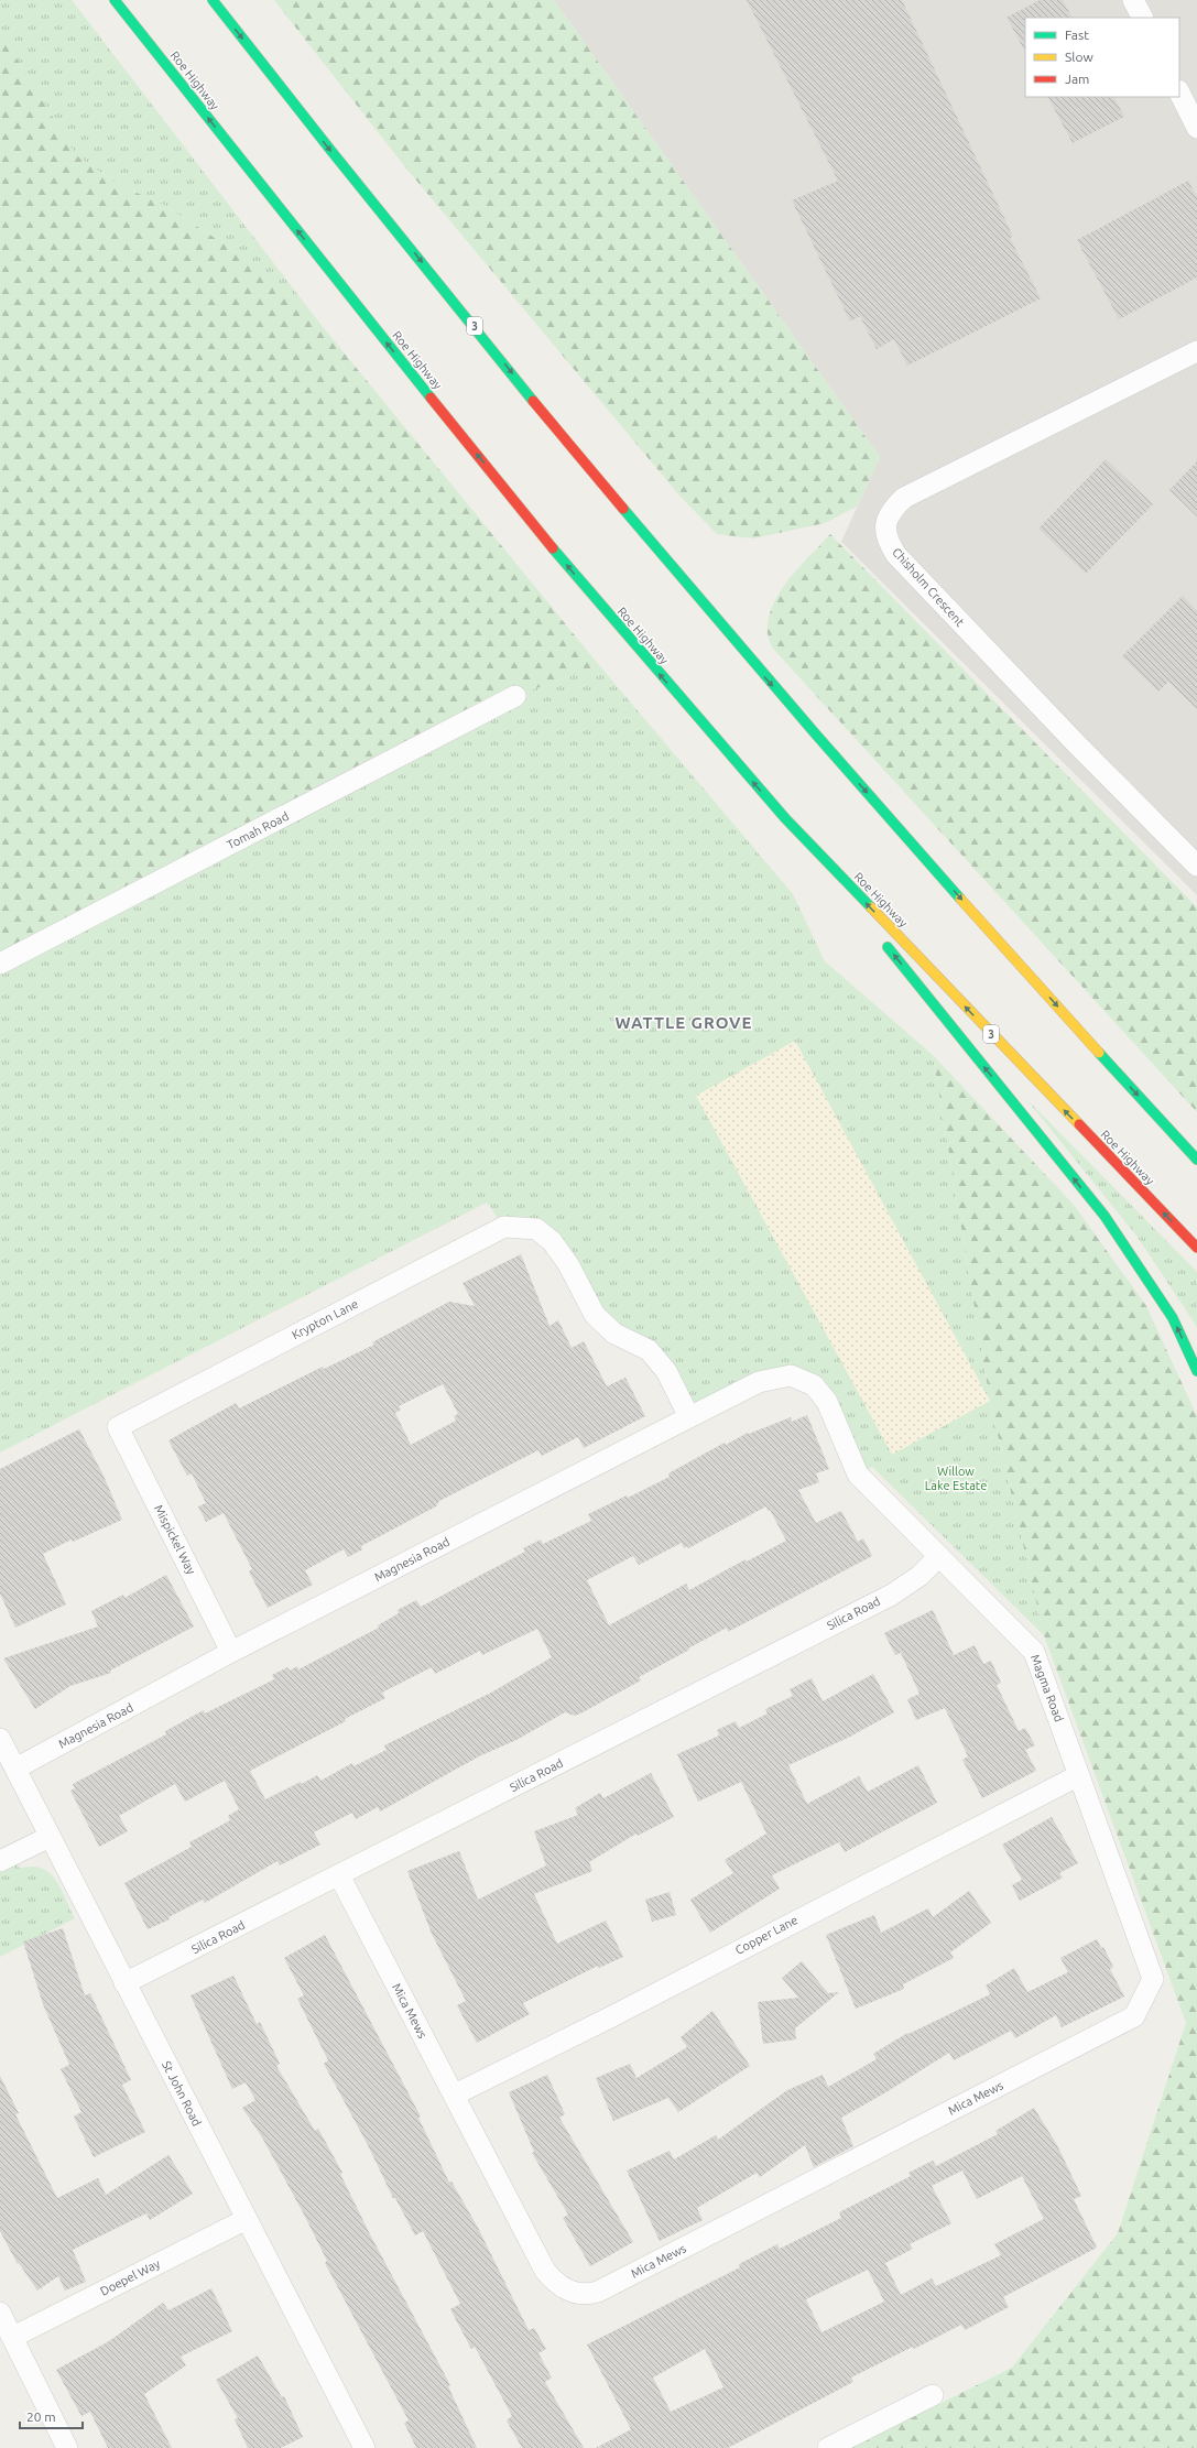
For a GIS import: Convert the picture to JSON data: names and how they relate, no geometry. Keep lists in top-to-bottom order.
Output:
{
  "streets": {
    "highway": ["Roe Highway", "3"],
    "street": [
      "Chisholm Crescent",
      "Tomah Road",
      "Krypton Lane",
      "Mispickel Way",
      "Magnesia Road",
      "Silica Road",
      "Magma Road",
      "Copper Lane",
      "Mica Mews",
      "St John Road",
      "Doepel Way"
    ]
  },
  "crossings": [
    ["Krypton Lane", "Mispickel Way"],
    ["Krypton Lane", "Magnesia Road"],
    ["Mispickel Way", "Magnesia Road"],
    ["Magnesia Road", "Magma Road"],
    ["Magnesia Road", "St John Road"],
    ["Silica Road", "Magma Road"],
    ["Silica Road", "Mica Mews"],
    ["Silica Road", "St John Road"],
    ["Magma Road", "Copper Lane"],
    ["Magma Road", "Mica Mews"],
    ["Copper Lane", "Mica Mews"],
    ["St John Road", "Doepel Way"]
  ],
  "districts": ["WATTLE GROVE"],
  "parks": ["Willow Lake Estate"],
  "legend": ["Fast", "Slow", "Jam"],
  "scale_bar": "20 m"
}
